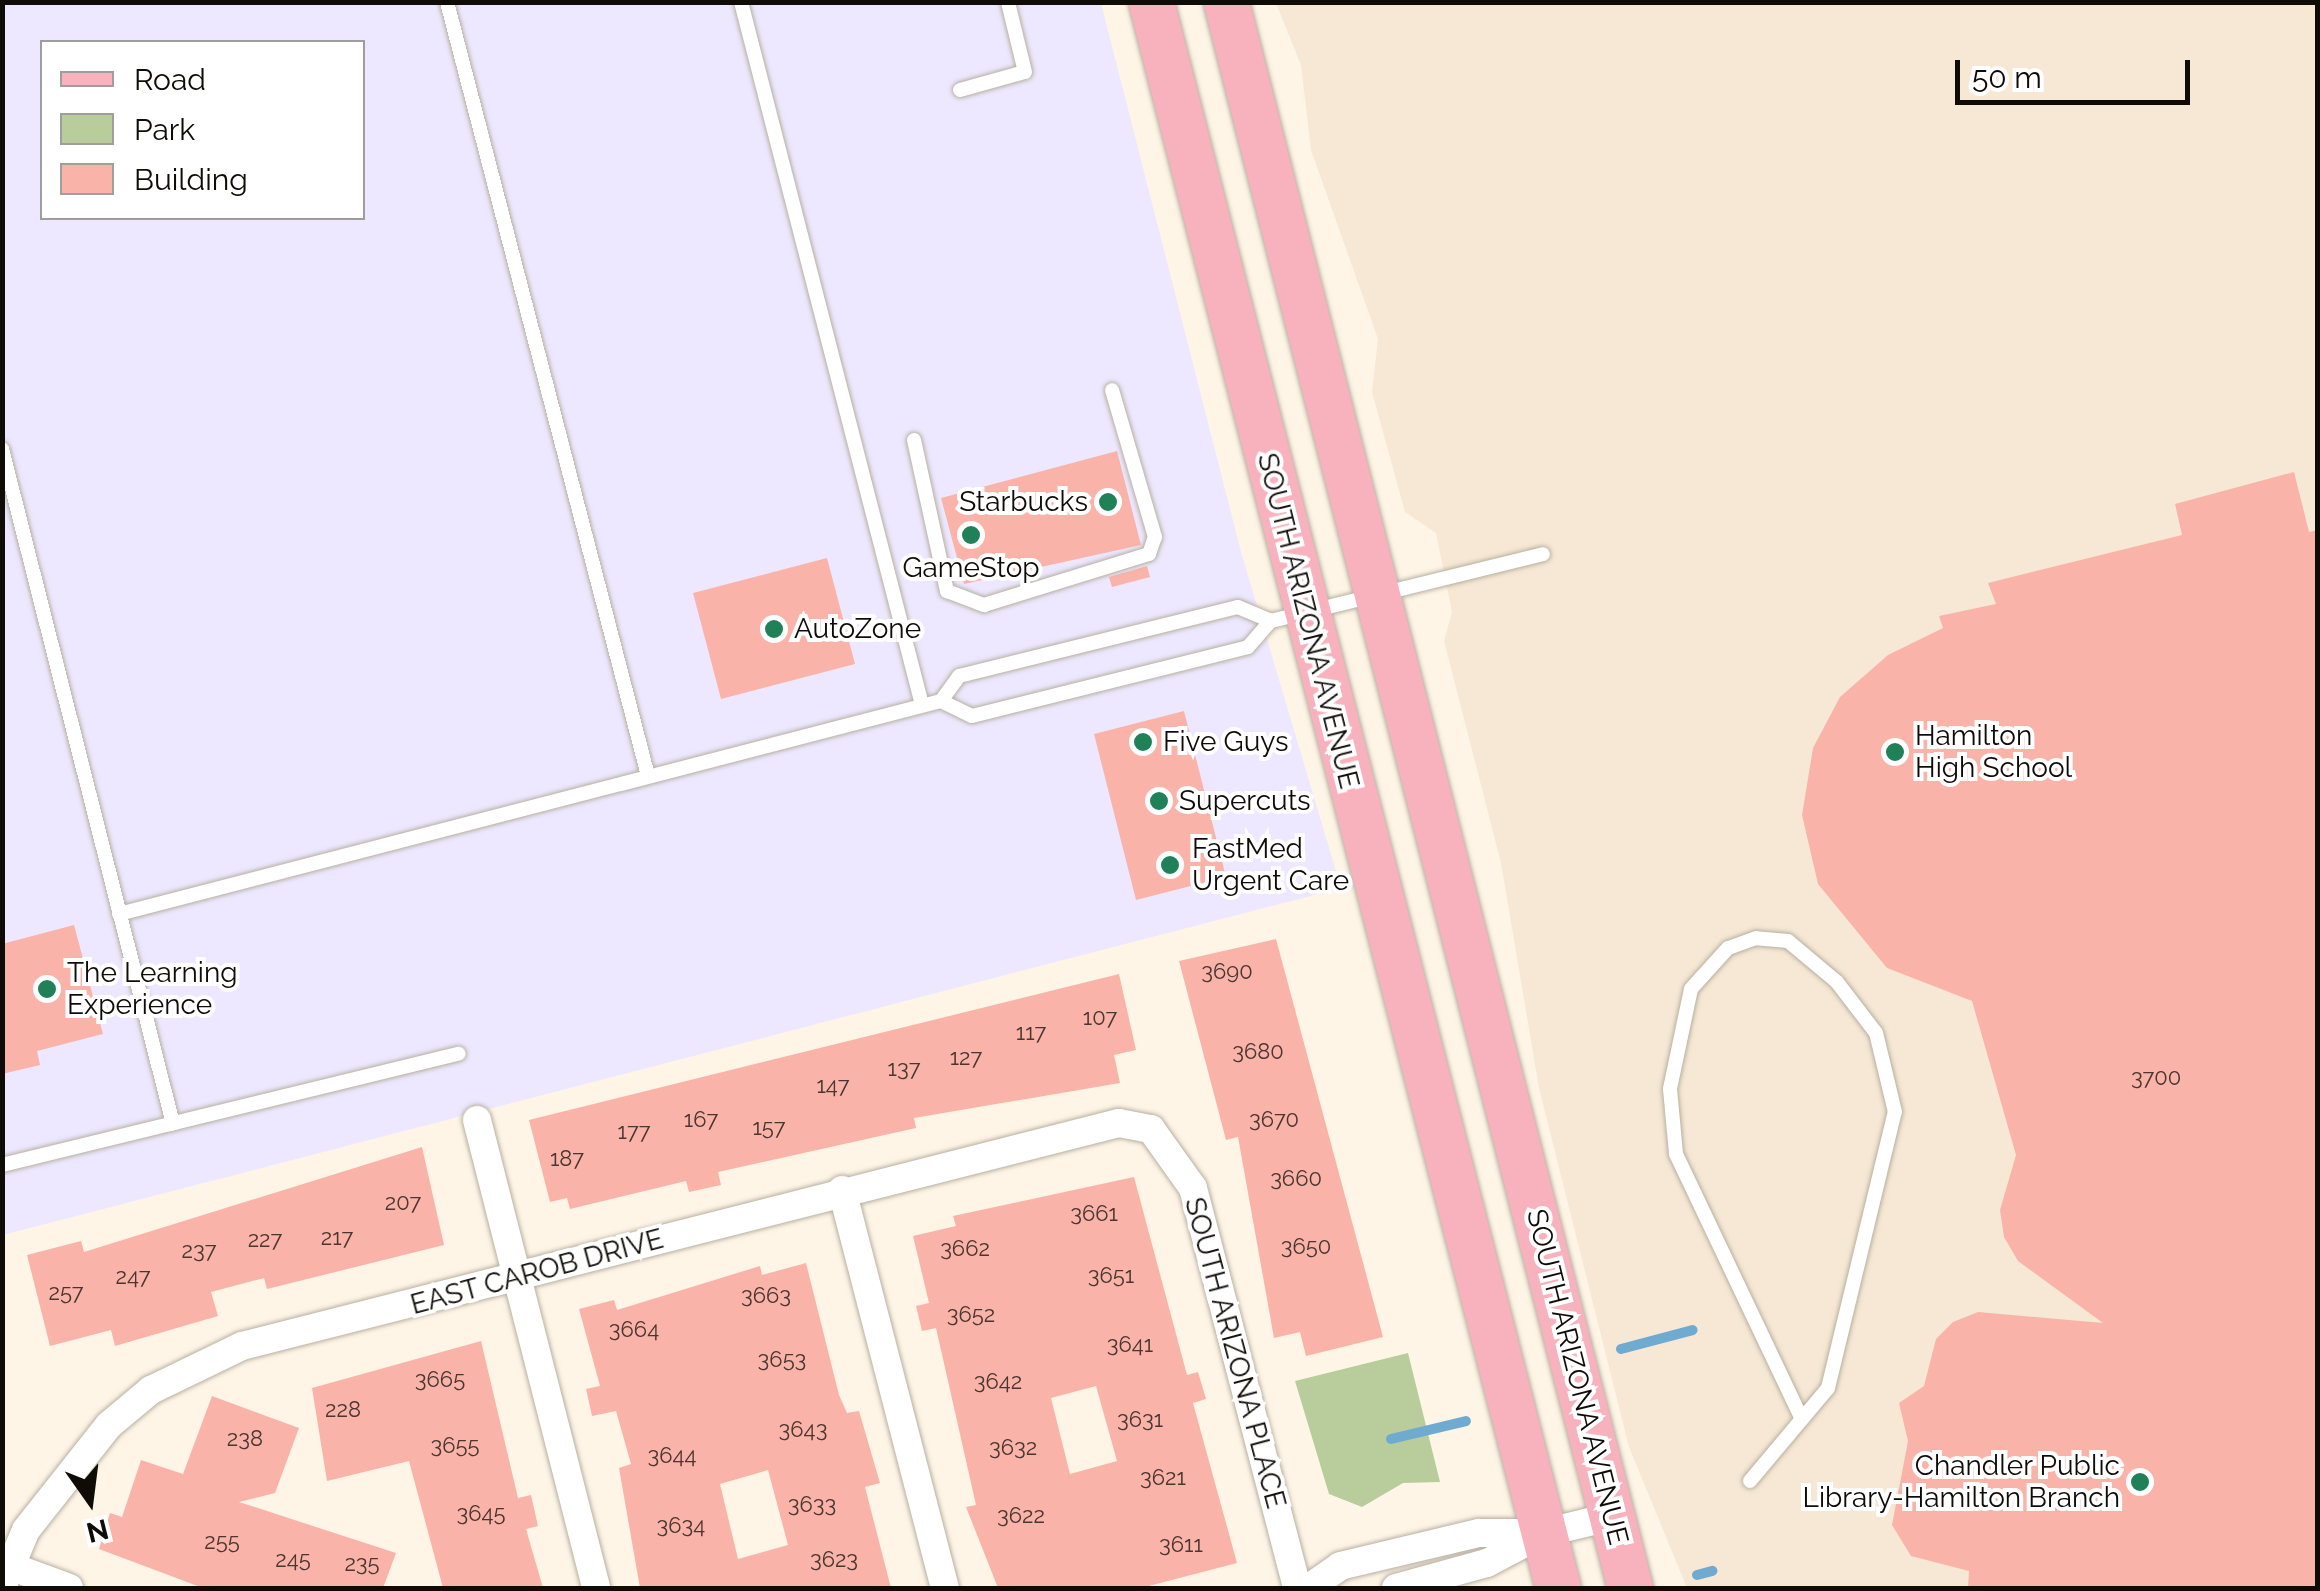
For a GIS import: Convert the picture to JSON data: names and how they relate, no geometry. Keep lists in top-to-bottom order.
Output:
{
  "streets": {
    "main road": ["SOUTH ARIZONA AVENUE"],
    "street": ["EAST CAROB DRIVE", "SOUTH ARIZONA PLACE"]
  },
  "crossings": [
    ["EAST CAROB DRIVE", "SOUTH ARIZONA PLACE"]
  ],
  "places": [
    "Starbucks",
    "GameStop",
    "AutoZone",
    "Five Guys",
    "Hamilton High School",
    "Supercuts",
    "FastMed Urgent Care",
    "The Learning Experience",
    "Chandler Public Library-Hamilton Branch"
  ],
  "house_numbers": [
    "3690",
    "107",
    "117",
    "3680",
    "127",
    "137",
    "3700",
    "147",
    "167",
    "3670",
    "157",
    "177",
    "187",
    "3660",
    "207",
    "3661",
    "217",
    "227",
    "3650",
    "3662",
    "237",
    "3651",
    "247",
    "257",
    "3663",
    "3652",
    "3664",
    "3641",
    "3653",
    "3665",
    "3642",
    "228",
    "3631",
    "3643",
    "238",
    "3655",
    "3632",
    "3644",
    "3621",
    "3633",
    "3645",
    "3622",
    "3634",
    "255",
    "3611",
    "245",
    "3623",
    "235"
  ],
  "legend": ["Road", "Park", "Building"],
  "scale_bar": "50 m",
  "north": "bottom"
}
